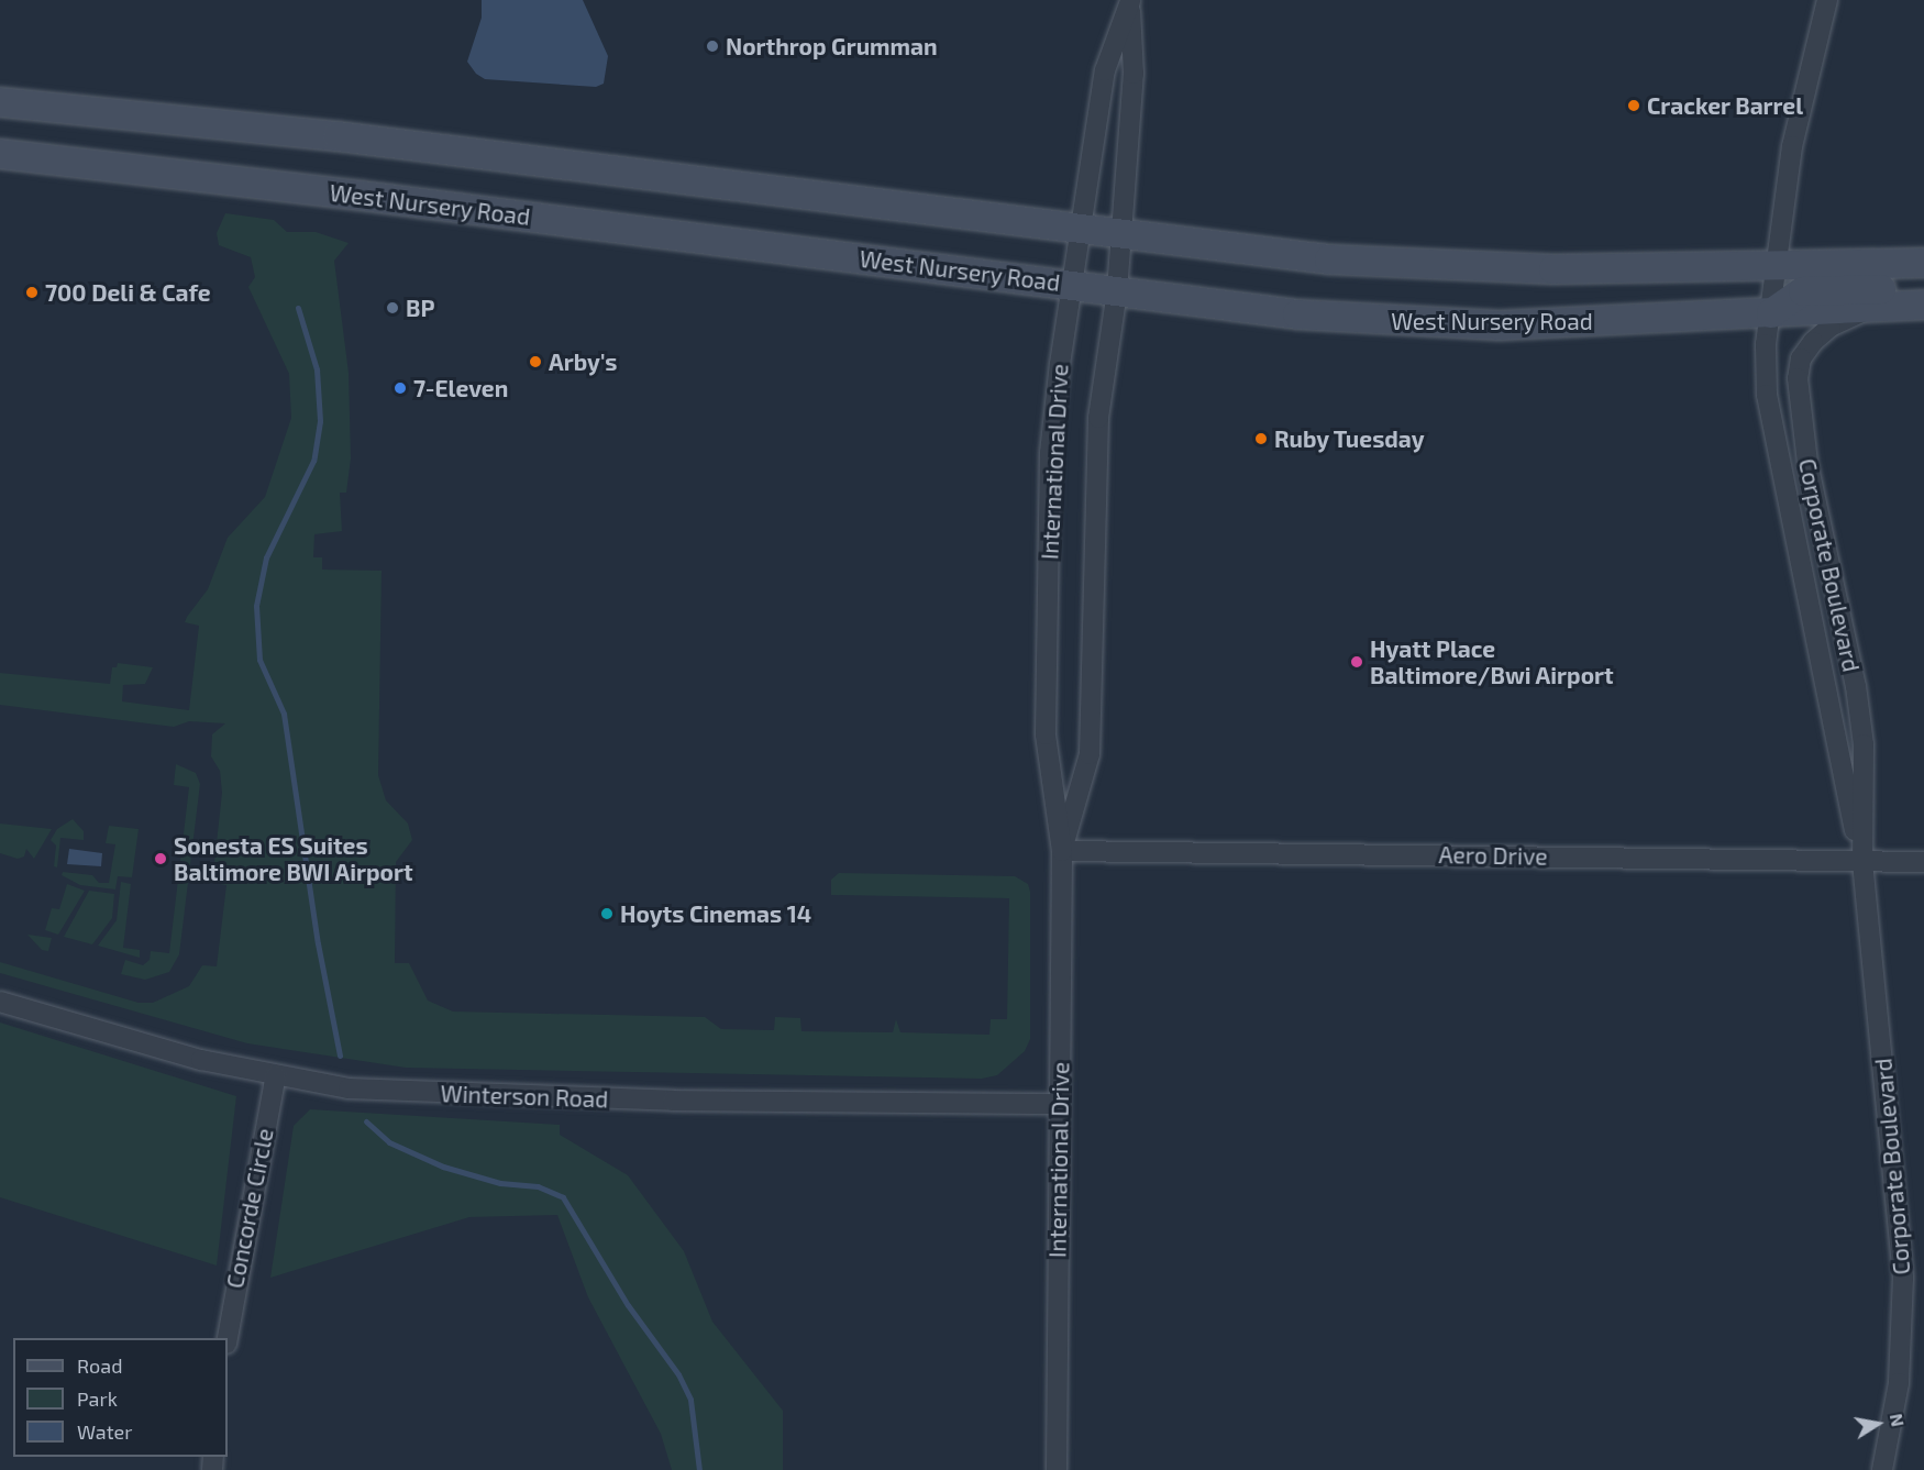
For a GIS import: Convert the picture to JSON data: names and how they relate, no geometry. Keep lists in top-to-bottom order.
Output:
{
  "streets": {
    "main road": ["West Nursery Road"],
    "street": [
      "International Drive",
      "Corporate Boulevard",
      "Aero Drive",
      "Winterson Road",
      "Concorde Circle"
    ]
  },
  "crossings": [
    ["West Nursery Road", "International Drive"],
    ["West Nursery Road", "Corporate Boulevard"],
    ["International Drive", "Aero Drive"],
    ["International Drive", "Winterson Road"],
    ["Corporate Boulevard", "Aero Drive"],
    ["Winterson Road", "Concorde Circle"]
  ],
  "places": [
    "Northrop Grumman",
    "Cracker Barrel",
    "700 Deli & Cafe",
    "BP",
    "Arby's",
    "7-Eleven",
    "Ruby Tuesday",
    "Hyatt Place Baltimore/Bwi Airport",
    "Sonesta ES Suites Baltimore BWI Airport",
    "Hoyts Cinemas 14"
  ],
  "legend": ["Road", "Park", "Water"],
  "north": "right"
}
